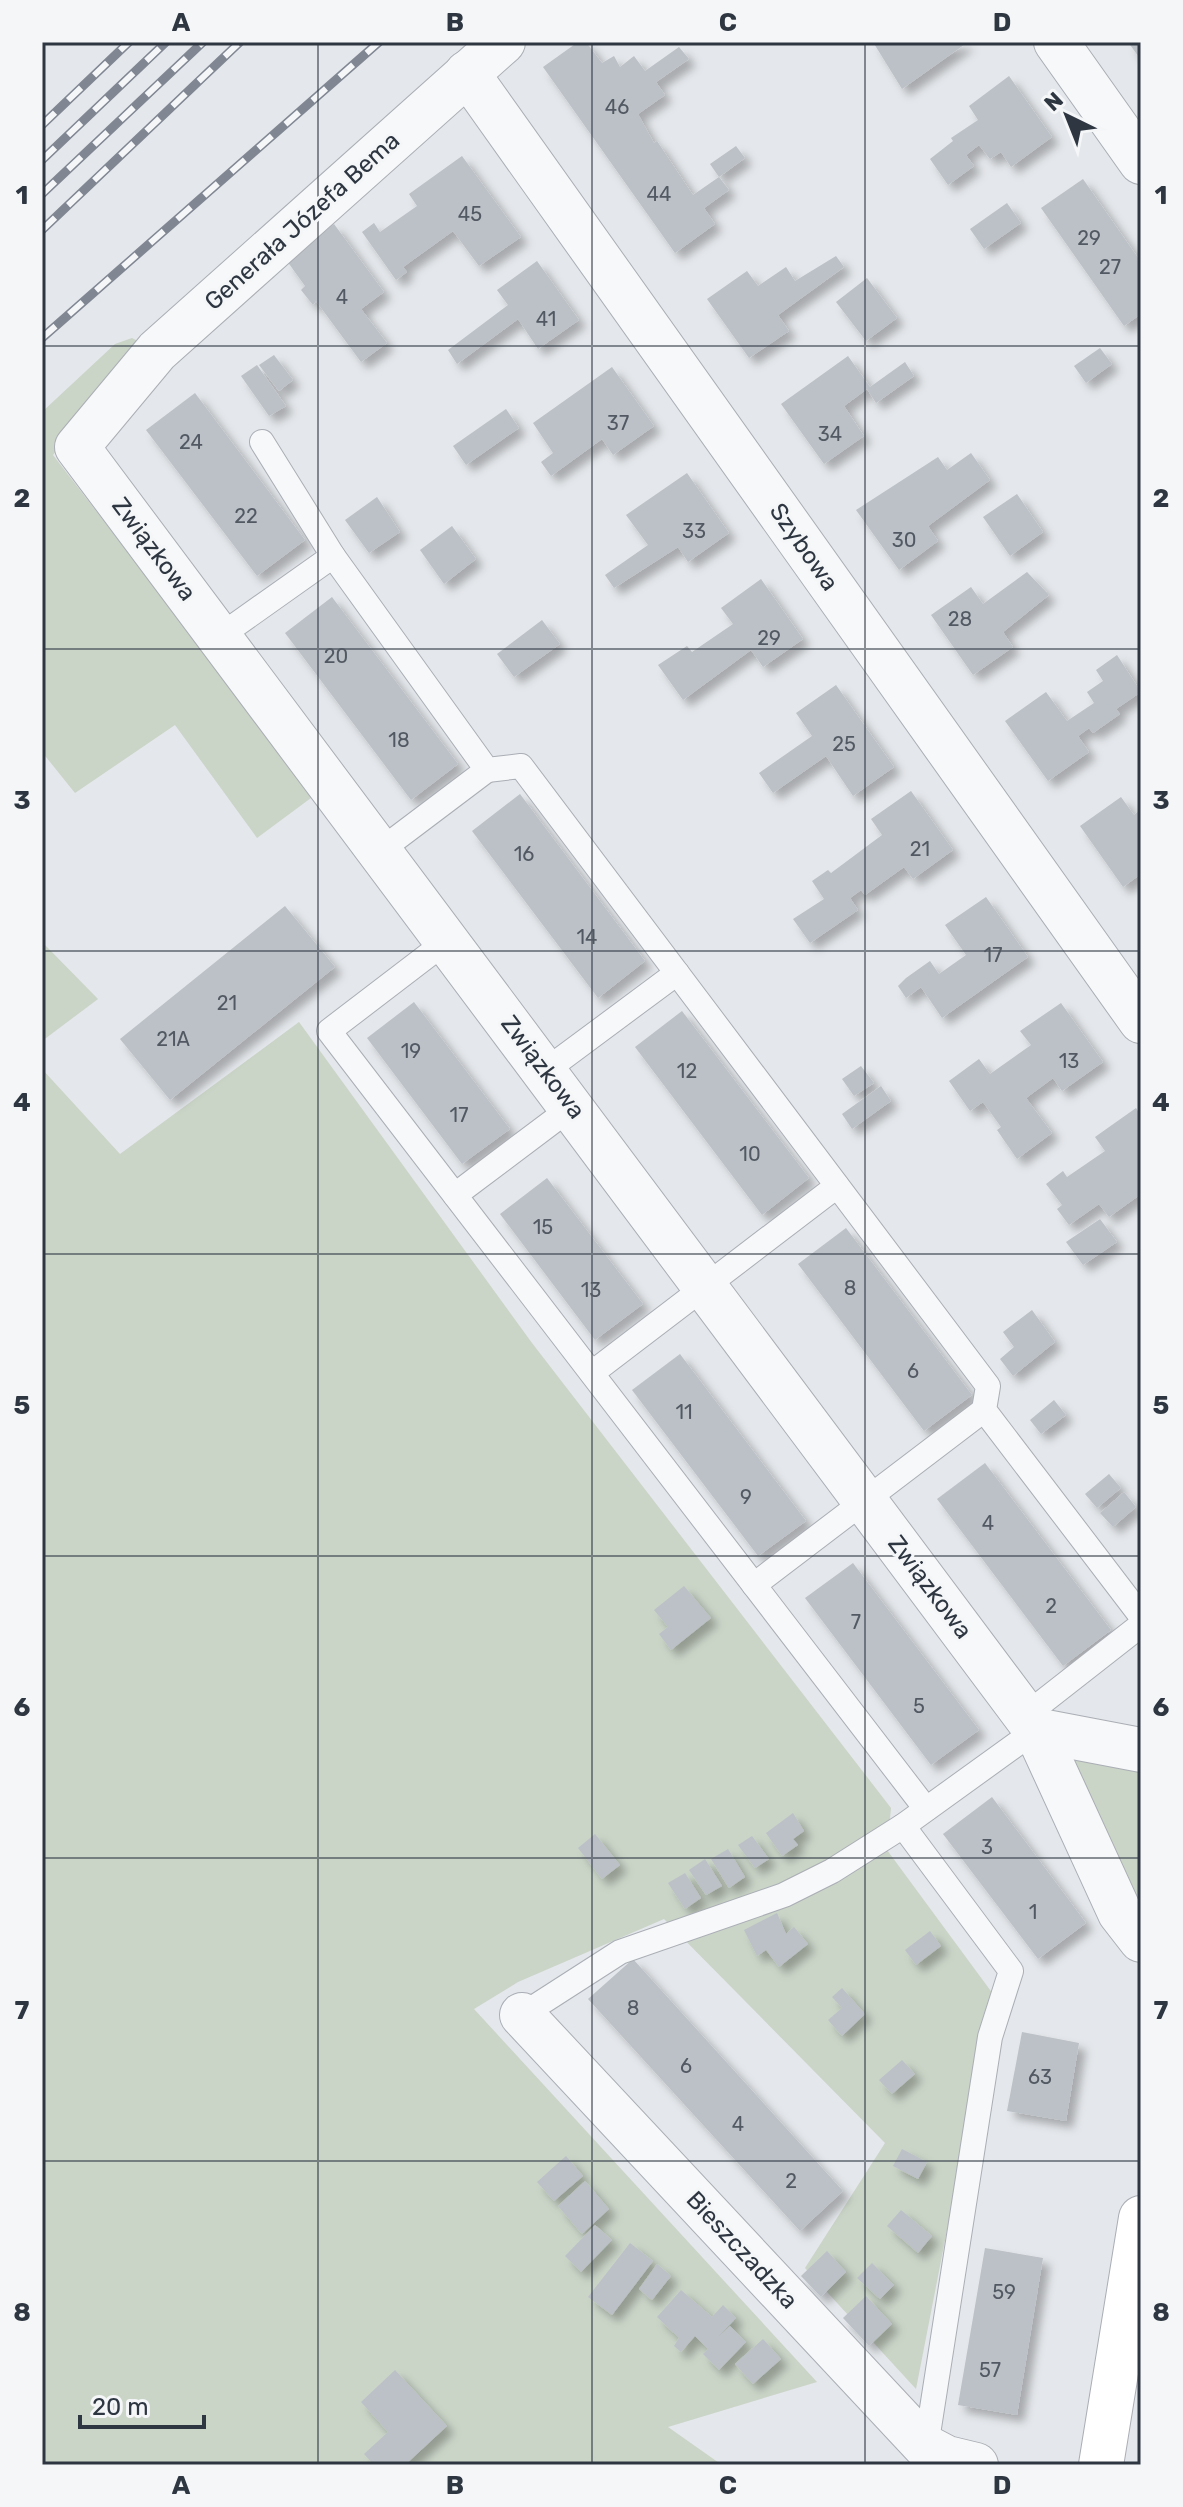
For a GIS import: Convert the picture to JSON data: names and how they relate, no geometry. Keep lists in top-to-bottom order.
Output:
{
  "streets": {
    "street": [
      "Generała Józefa Bema",
      "Szybowa",
      "Związkowa",
      "Bieszczadzka"
    ]
  },
  "crossings": [
    ["Generała Józefa Bema", "Szybowa"],
    ["Generała Józefa Bema", "Związkowa"]
  ],
  "house_numbers": [
    "46",
    "44",
    "45",
    "29",
    "27",
    "4",
    "41",
    "37",
    "34",
    "24",
    "22",
    "33",
    "30",
    "28",
    "29",
    "20",
    "18",
    "25",
    "21",
    "16",
    "14",
    "17",
    "21",
    "21A",
    "19",
    "13",
    "12",
    "17",
    "10",
    "15",
    "8",
    "13",
    "6",
    "11",
    "9",
    "4",
    "2",
    "7",
    "5",
    "3",
    "1",
    "8",
    "6",
    "63",
    "4",
    "2",
    "59",
    "57"
  ],
  "scale_bar": "20 m",
  "north": "top left",
  "grid": {
    "columns": [
      "A",
      "B",
      "C",
      "D"
    ],
    "rows": [
      "1",
      "2",
      "3",
      "4",
      "5",
      "6",
      "7",
      "8"
    ]
  }
}
